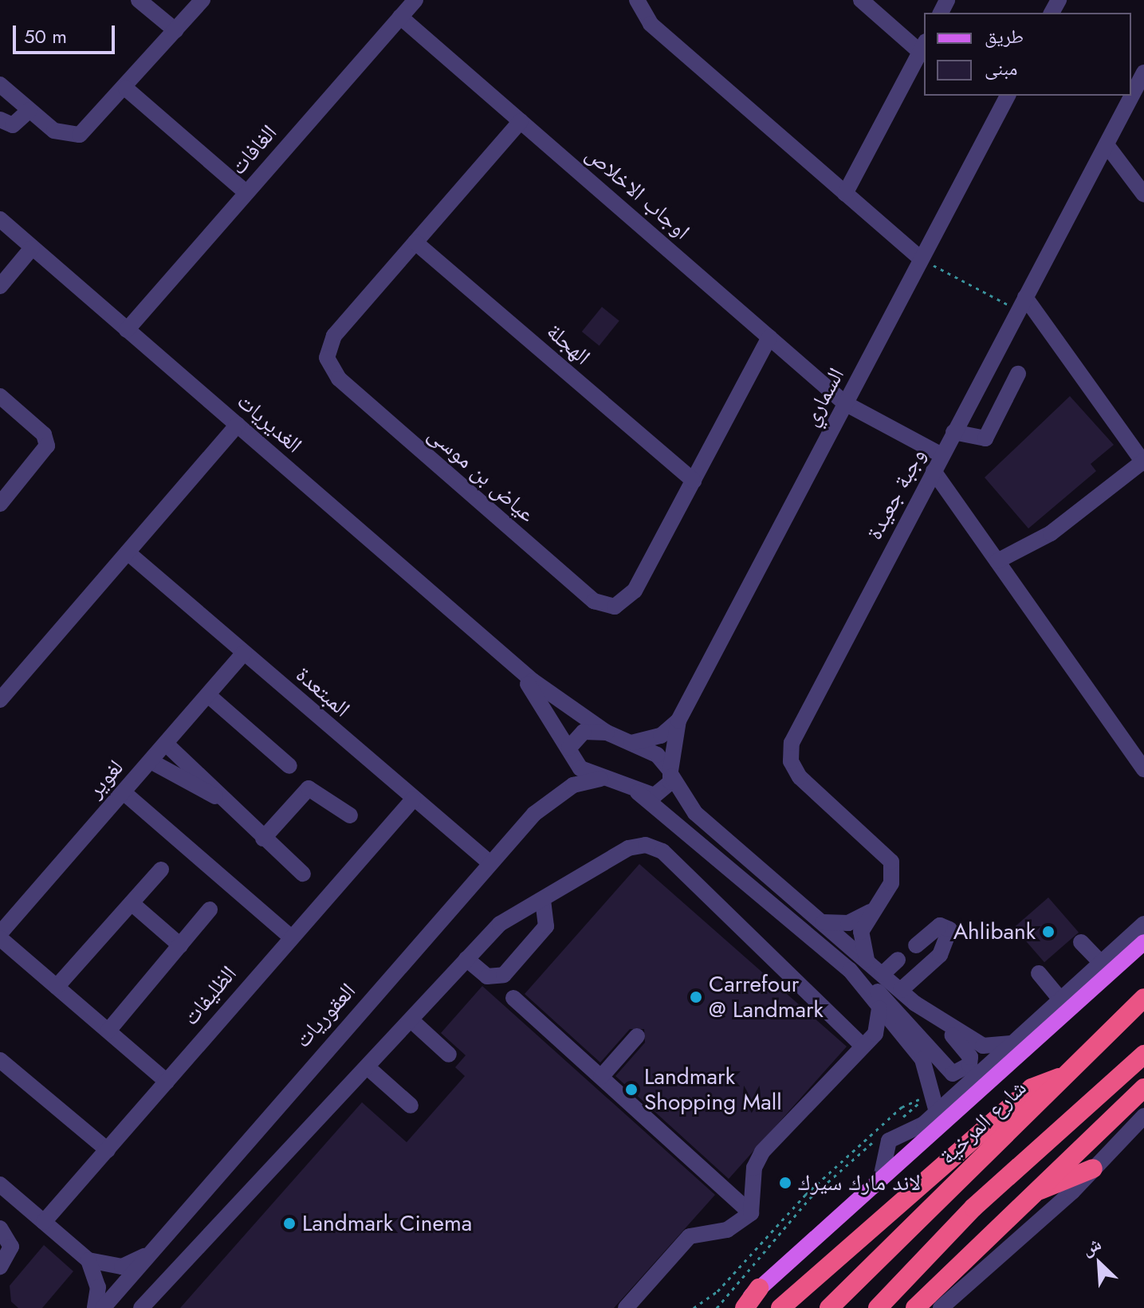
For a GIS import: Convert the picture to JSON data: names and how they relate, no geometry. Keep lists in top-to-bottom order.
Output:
{
  "streets": {
    "highway": ["شارع المرخية"],
    "street": [
      "الغافات",
      "اوجاب الاخلاص",
      "الهجلة",
      "السماري",
      "الغديريات",
      "عياض بن موسى",
      "وجبة جعيدة",
      "المبتعدة",
      "لغوير",
      "الظليفات",
      "العقوريات"
    ]
  },
  "crossings": [
    ["الغافات", "اوجاب الاخلاص"],
    ["الغافات", "الغديريات"],
    ["اوجاب الاخلاص", "السماري"],
    ["اوجاب الاخلاص", "عياض بن موسى"],
    ["اوجاب الاخلاص", "وجبة جعيدة"],
    ["الهجلة", "عياض بن موسى"],
    ["السماري", "الغديريات"],
    ["الغديريات", "العقوريات"],
    ["المبتعدة", "لغوير"],
    ["المبتعدة", "الظليفات"],
    ["المبتعدة", "العقوريات"]
  ],
  "places": [
    "Ahlibank",
    "Carrefour @ Landmark",
    "Landmark Shopping Mall",
    "لاند مارك سيرك",
    "Landmark Cinema"
  ],
  "legend": ["طريق", "مبنى"],
  "scale_bar": "50 m",
  "north": "top left"
}
